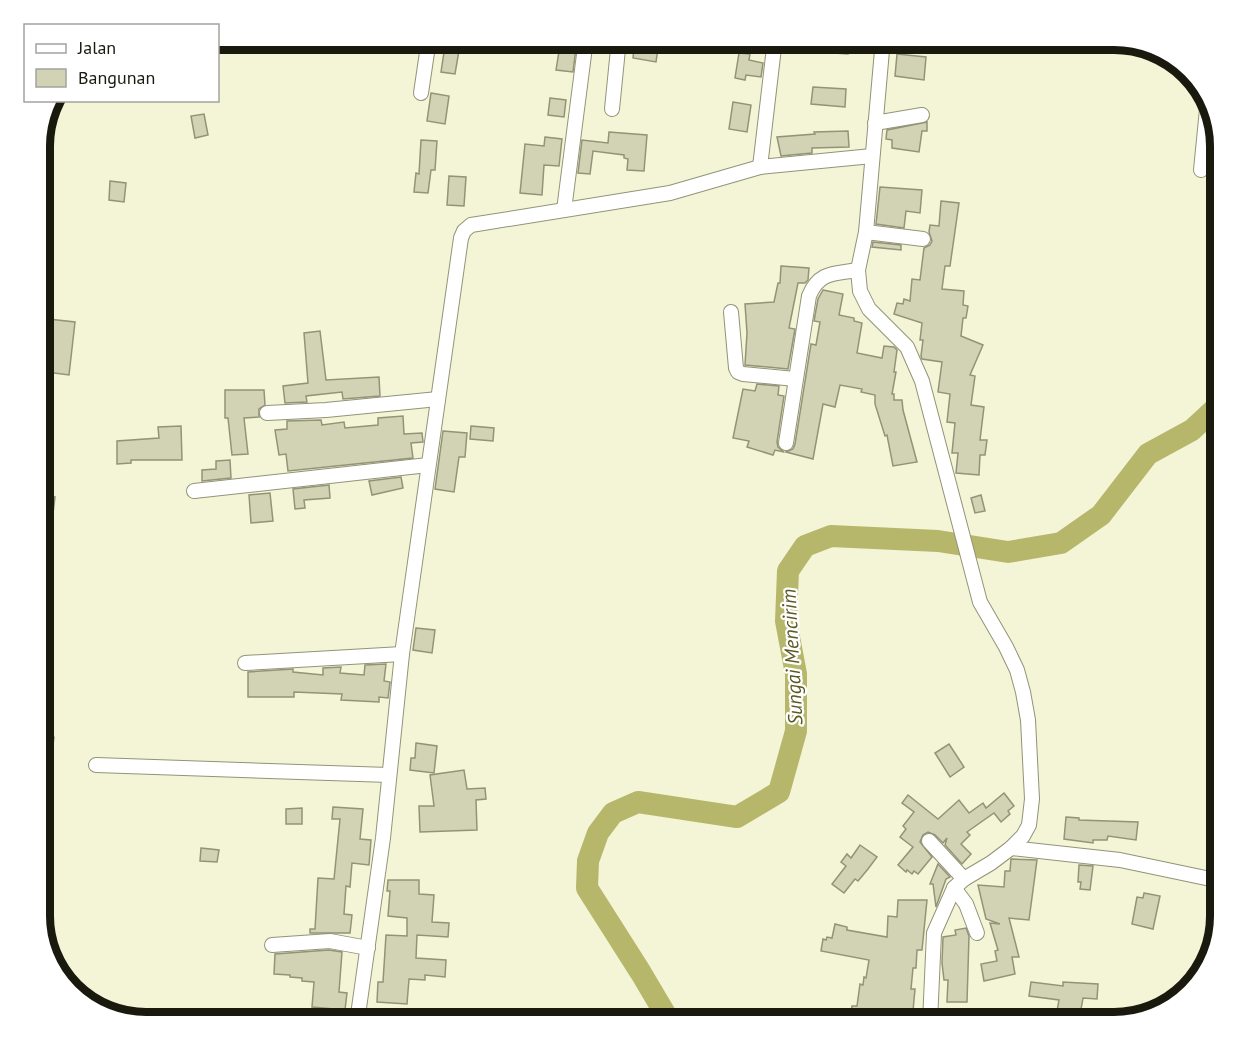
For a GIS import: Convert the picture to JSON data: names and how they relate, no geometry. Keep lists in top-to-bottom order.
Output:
{
  "water": ["Sungai Mencirim"],
  "legend": ["Jalan", "Bangunan"]
}
